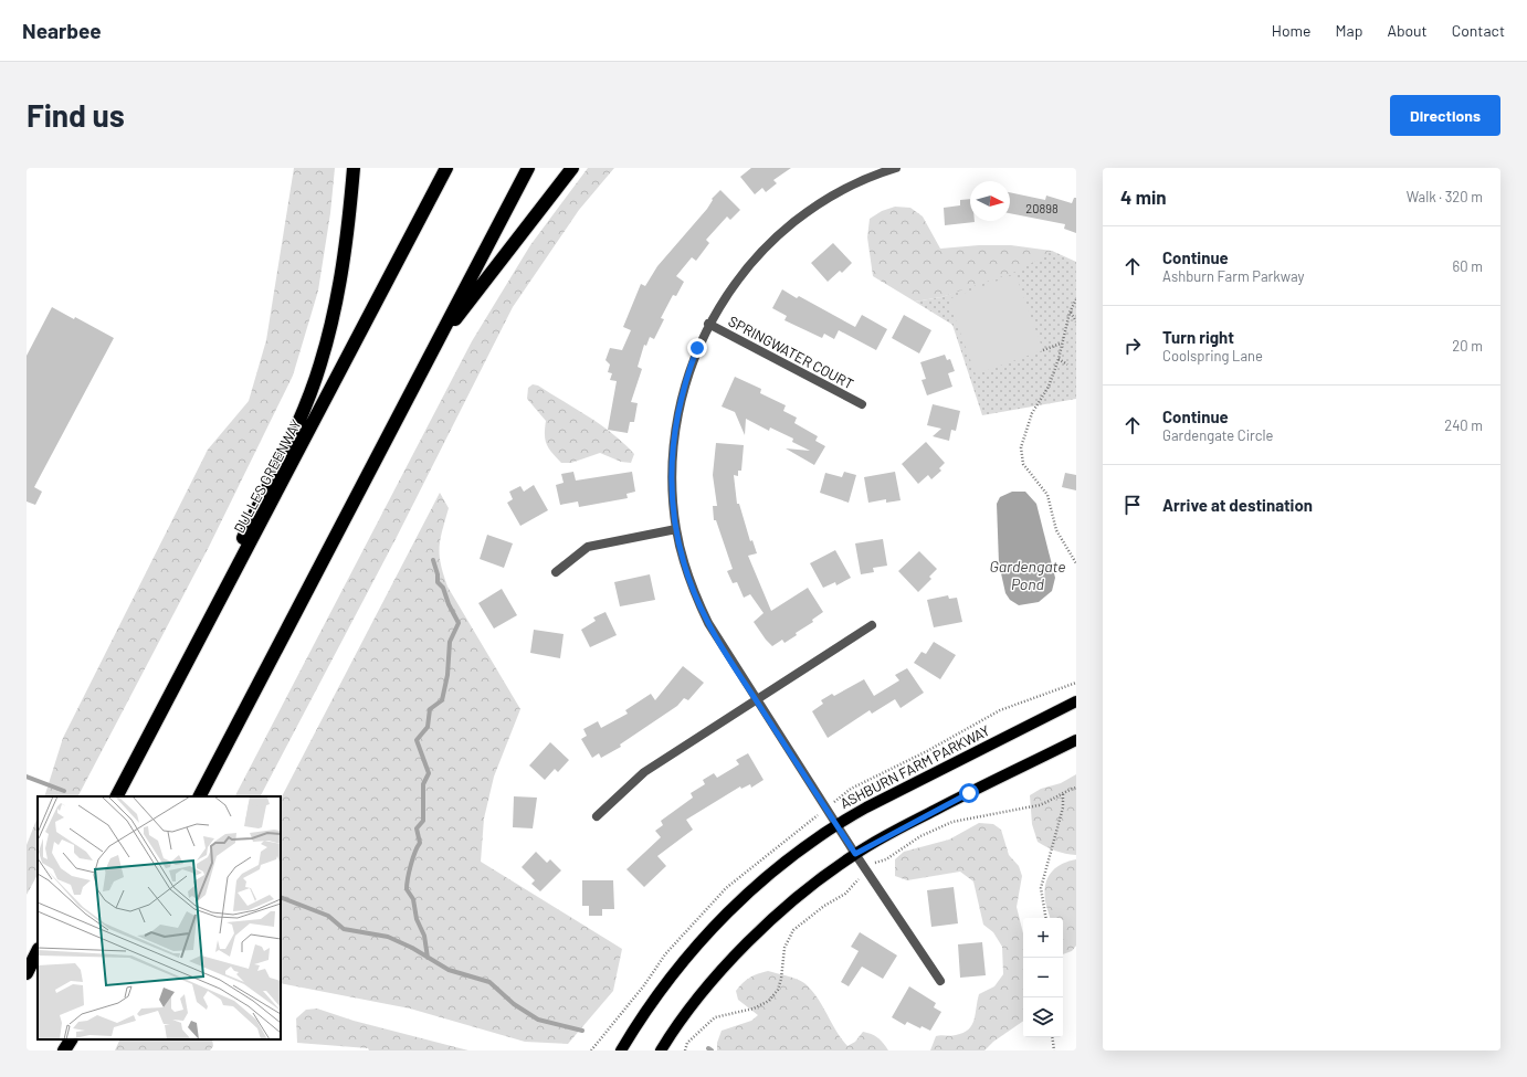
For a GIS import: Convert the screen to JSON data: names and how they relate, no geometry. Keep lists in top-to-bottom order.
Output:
{
  "streets": {
    "highway": ["DULLES GREENWAY"],
    "main road": ["ASHBURN FARM PARKWAY"],
    "street": ["SPRINGWATER COURT"]
  },
  "water": ["Gardengate Pond"],
  "house_numbers": ["20898"],
  "north": "right",
  "page": {
    "header": "Nearbee",
    "nav": [
      "Home",
      "Map",
      "About",
      "Contact"
    ],
    "buttons": "Directions",
    "title": "Find us",
    "heading": ["4 min", "Walk · 320 m"],
    "list": [
      ["Continue", "Ashburn Farm Parkway", "60 m"],
      ["Turn right", "Coolspring Lane", "20 m"],
      ["Continue", "Gardengate Circle", "240 m"],
      "Arrive at destination"
    ],
    "map_buttons": ["+", "−"]
  }
}
